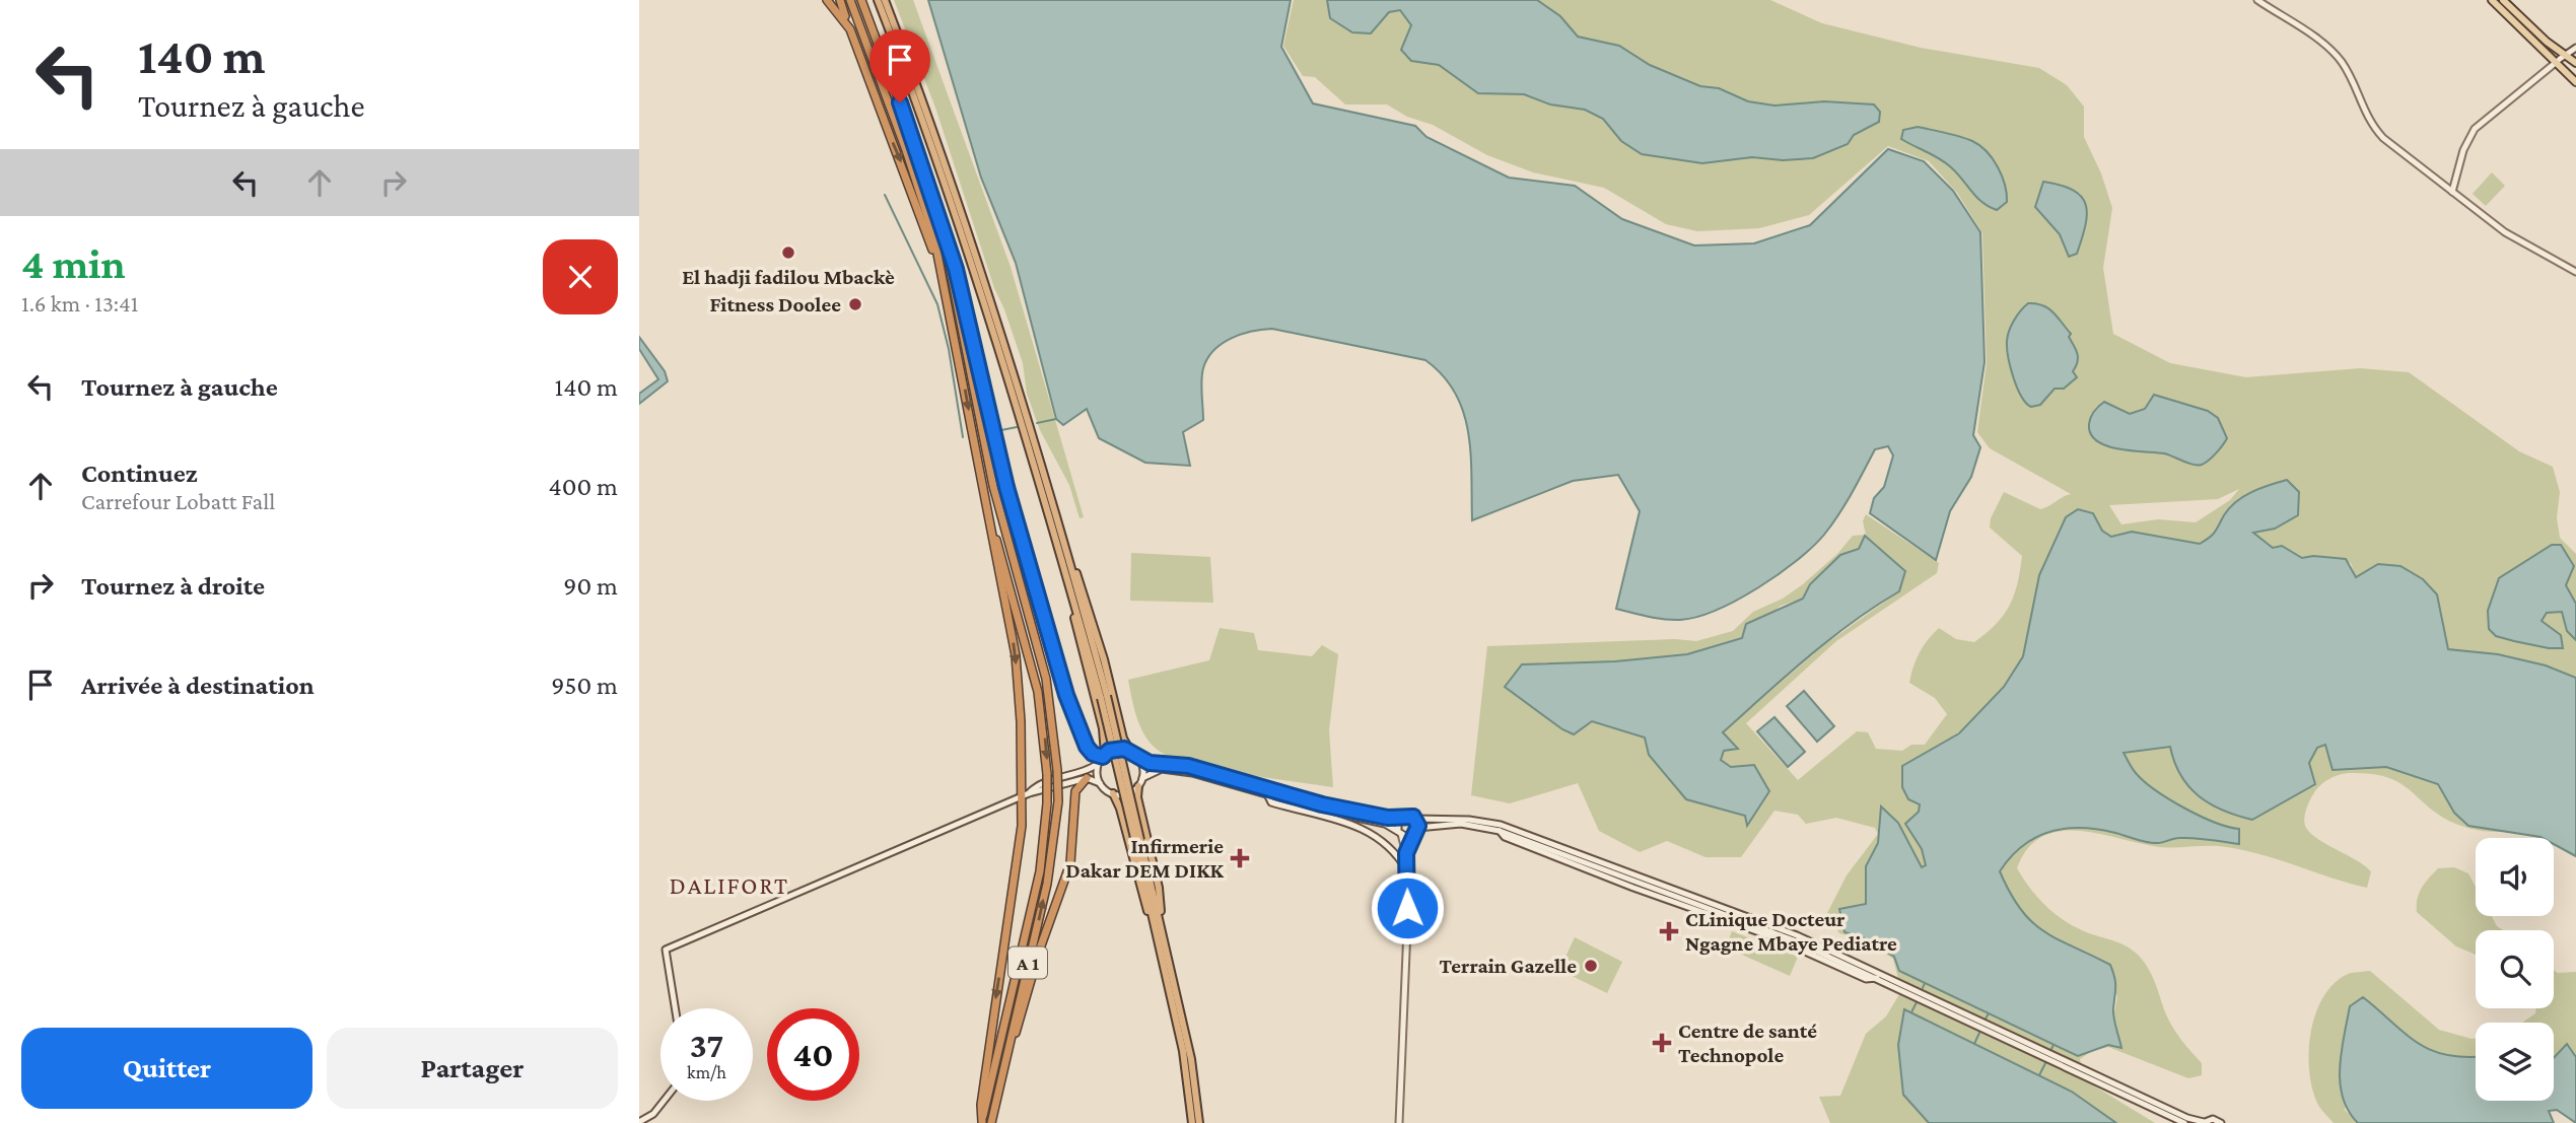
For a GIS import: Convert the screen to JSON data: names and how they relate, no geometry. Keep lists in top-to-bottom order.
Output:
{
  "streets": {
    "highway": ["A 1"]
  },
  "districts": ["DALIFORT"],
  "places": {
    "other": ["El hadji fadilou Mbackè", "Fitness Doolee", "Terrain Gazelle"],
    "health": ["Infirmerie Dakar DEM DIKK", "CLinique Docteur Ngagne Mbaye Pediatre", "Centre de santé Technopole"]
  },
  "page": {
    "turn": ["140 m", "Tournez à gauche"],
    "heading": ["4 min", "1.6 km · 13:41"],
    "list": [
      {
        "name": "Tournez à gauche",
        "value": "140 m"
      },
      {
        "name": "Continuez",
        "note": "Carrefour Lobatt Fall",
        "value": "400 m"
      },
      {
        "name": "Tournez à droite",
        "value": "90 m"
      },
      {
        "name": "Arrivée à destination",
        "value": "950 m"
      }
    ],
    "speed": "37 km/h",
    "limit": "40",
    "buttons": ["Quitter", "Partager"]
  }
}
